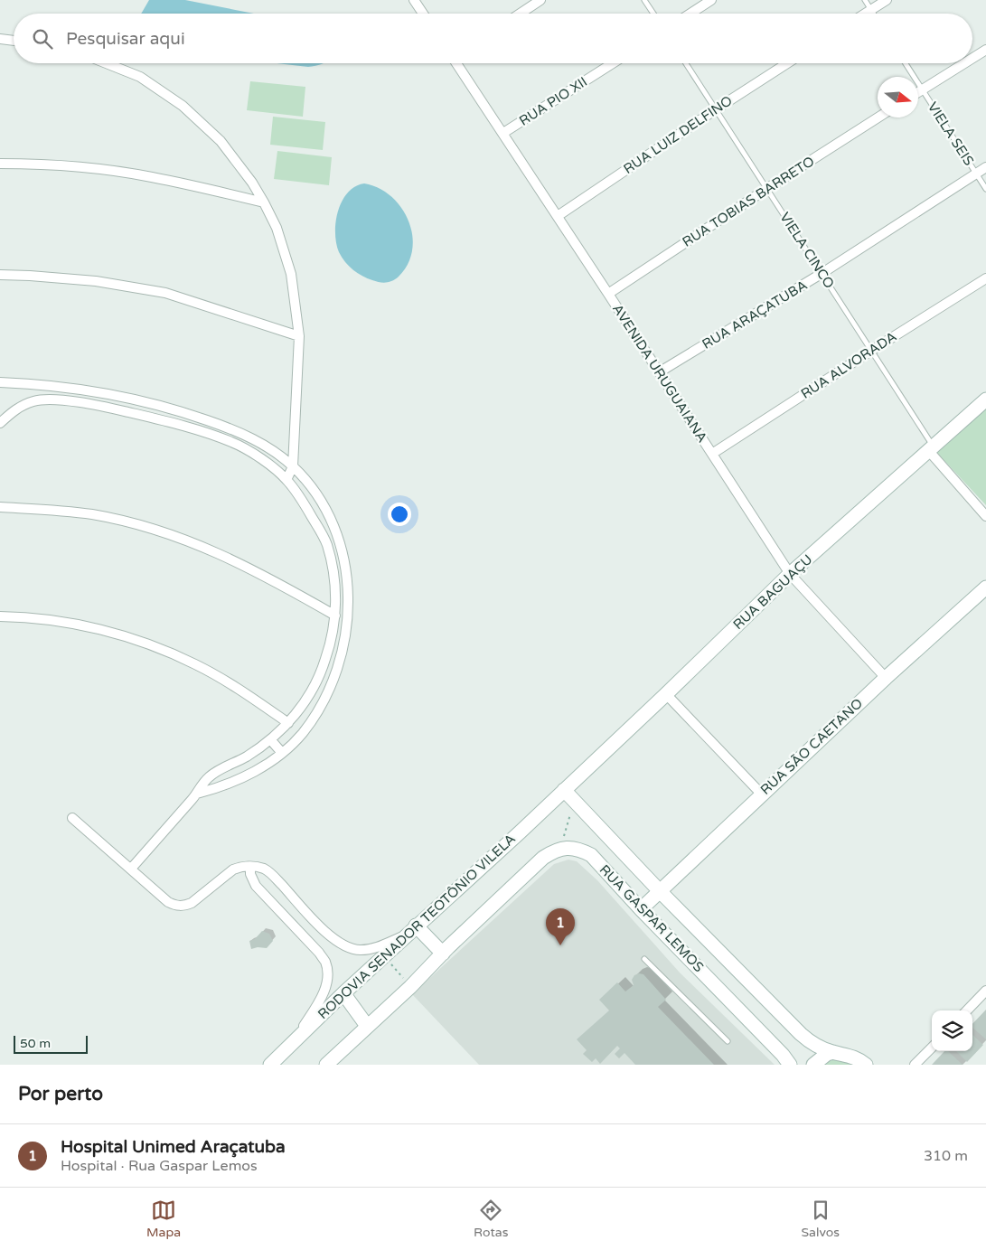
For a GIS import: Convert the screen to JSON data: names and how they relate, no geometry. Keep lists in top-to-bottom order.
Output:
{
  "streets": {
    "main road": [
      "RUA BAGUAÇU",
      "RUA SÃO CAETANO",
      "RUA GASPAR LEMOS",
      "RODOVIA SENADOR TEOTÔNIO VILELA"
    ],
    "street": [
      "RUA PIO XII",
      "RUA LUIZ DELFINO",
      "RUA TOBIAS BARRETO",
      "VIELA CINCO",
      "RUA ARAÇATUBA",
      "RUA ALVORADA",
      "AVENIDA URUGUAIANA"
    ],
    "lane": ["VIELA SEIS"]
  },
  "crossings": [
    ["RUA PIO XII", "AVENIDA URUGUAIANA"],
    ["VIELA SEIS", "RUA ARAÇATUBA"],
    ["RUA LUIZ DELFINO", "VIELA CINCO"],
    ["RUA LUIZ DELFINO", "AVENIDA URUGUAIANA"],
    ["RUA TOBIAS BARRETO", "VIELA CINCO"],
    ["RUA TOBIAS BARRETO", "AVENIDA URUGUAIANA"],
    ["VIELA CINCO", "RUA ARAÇATUBA"],
    ["VIELA CINCO", "RUA ALVORADA"],
    ["VIELA CINCO", "RUA BAGUAÇU"],
    ["RUA ARAÇATUBA", "AVENIDA URUGUAIANA"],
    ["RUA ALVORADA", "AVENIDA URUGUAIANA"],
    ["AVENIDA URUGUAIANA", "RUA BAGUAÇU"],
    ["AVENIDA URUGUAIANA", "RUA SÃO CAETANO"],
    ["RUA BAGUAÇU", "RUA GASPAR LEMOS"],
    ["RUA BAGUAÇU", "RODOVIA SENADOR TEOTÔNIO VILELA"],
    ["RUA SÃO CAETANO", "RUA GASPAR LEMOS"],
    ["RUA GASPAR LEMOS", "RODOVIA SENADOR TEOTÔNIO VILELA"]
  ],
  "scale_bar": "50 m",
  "north": "right",
  "page": {
    "search": "Pesquisar aqui",
    "pins": "1",
    "scale": "50 m",
    "heading": "Por perto",
    "list": [
      {
        "mark": "1",
        "name": "Hospital Unimed Araçatuba",
        "note": "Hospital · Rua Gaspar Lemos",
        "value": "310 m"
      }
    ],
    "nav": ["Mapa", "Rotas", "Salvos"]
  }
}
